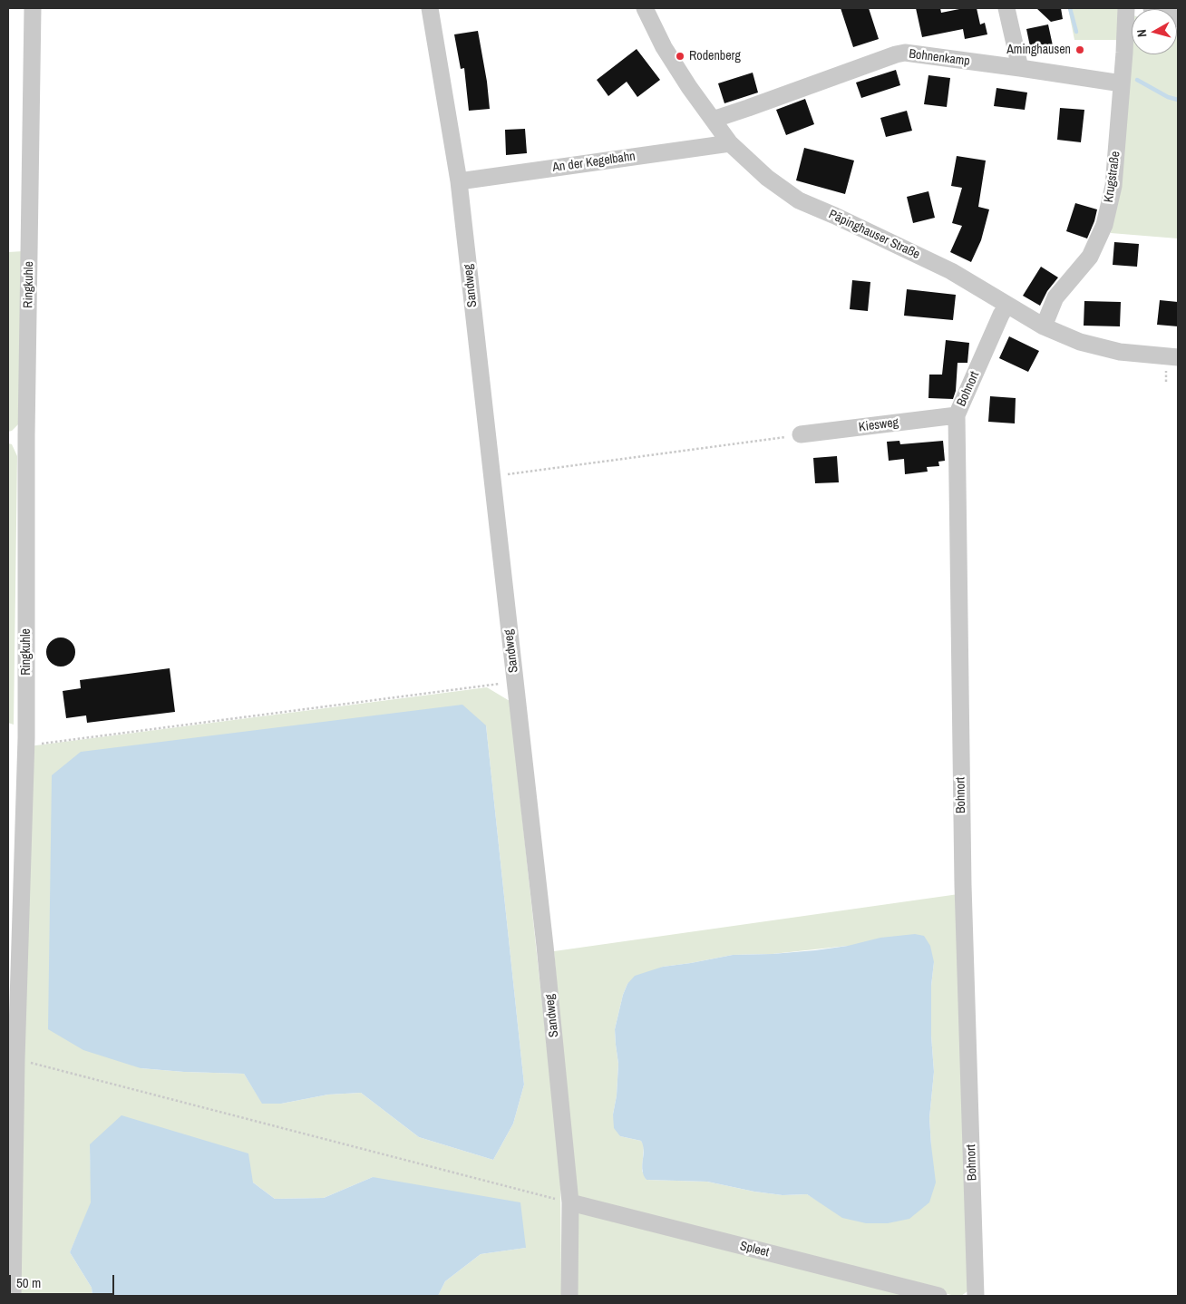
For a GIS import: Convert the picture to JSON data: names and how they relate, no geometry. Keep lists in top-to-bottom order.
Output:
{
  "streets": {
    "street": [
      "Bohnenkamp",
      "An der Kegelbahn",
      "Krugstraße",
      "Päpinghauser Straße",
      "Ringkuhle",
      "Sandweg",
      "Bohnort",
      "Kiesweg",
      "Spleet"
    ]
  },
  "crossings": [
    ["Bohnenkamp", "Krugstraße"],
    ["Bohnenkamp", "Päpinghauser Straße"],
    ["An der Kegelbahn", "Päpinghauser Straße"],
    ["An der Kegelbahn", "Sandweg"],
    ["Krugstraße", "Päpinghauser Straße"],
    ["Päpinghauser Straße", "Bohnort"],
    ["Sandweg", "Spleet"],
    ["Bohnort", "Kiesweg"]
  ],
  "places": ["Aminghausen", "Rodenberg"],
  "scale_bar": "50 m",
  "north": "left"
}
